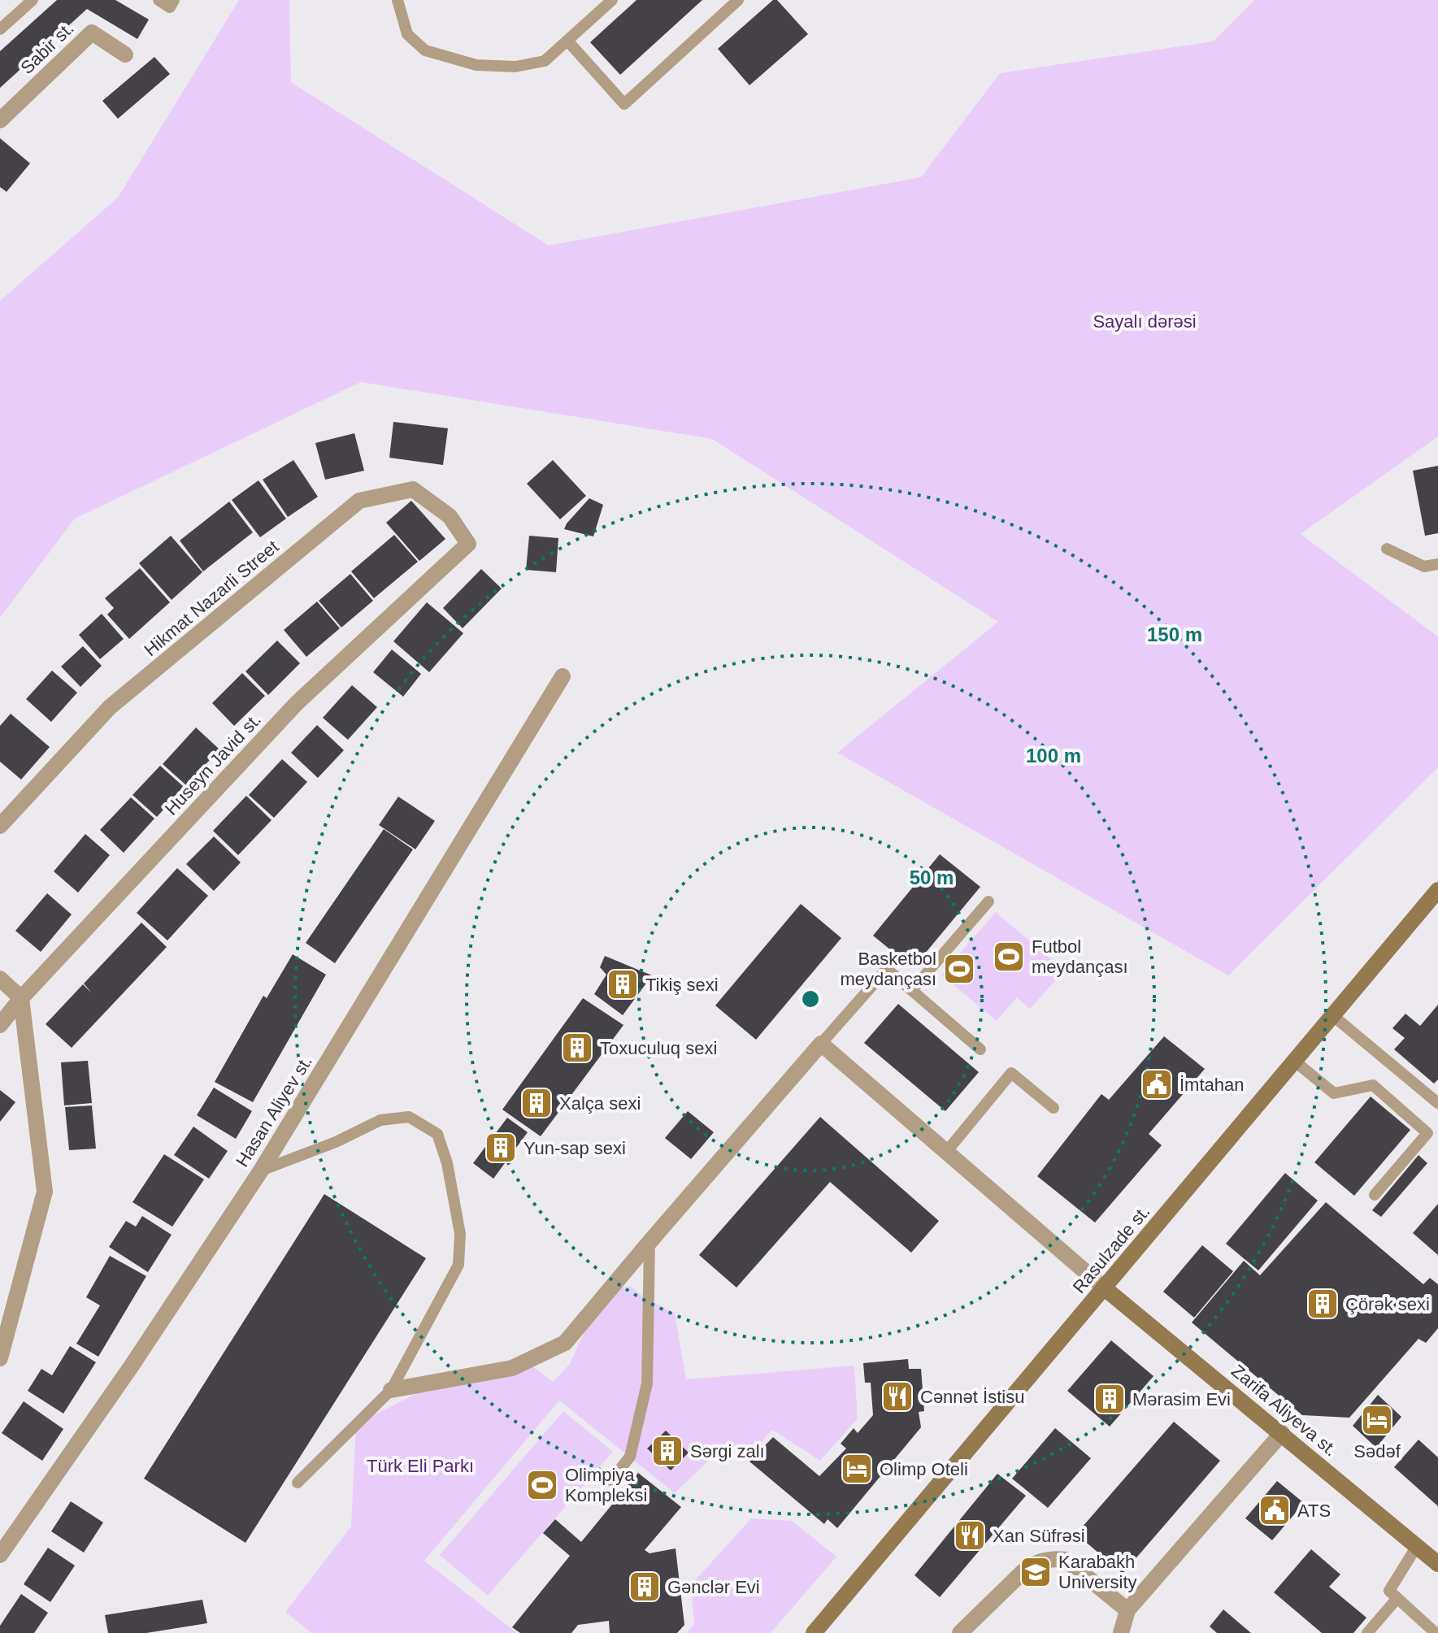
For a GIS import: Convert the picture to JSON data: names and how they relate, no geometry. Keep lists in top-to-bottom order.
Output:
{
  "streets": {
    "main road": ["Rasulzade st.", "Zarifa Aliyeva st."],
    "street": [
      "Sabir st.",
      "Hikmat Nazarli Street",
      "Huseyn Javid st.",
      "Hasan Aliyev st."
    ]
  },
  "crossings": [
    ["Hikmat Nazarli Street", "Huseyn Javid st."],
    ["Rasulzade st.", "Zarifa Aliyeva st."]
  ],
  "parks": ["Sayalı dərəsi", "Türk Eli Parkı"],
  "places": {
    "sports": ["Futbol meydançası", "Basketbol meydançası", "Olimpiya Kompleksi"],
    "building": [
      "Tikiş sexi",
      "Toxuculuq sexi",
      "Xalça sexi",
      "Yun-sap sexi",
      "Çörək sexi",
      "Mərasim Evi",
      "Sərgi zalı",
      "Gənclər Evi"
    ],
    "public building": ["İmtahan", "ATS"],
    "restaurant": ["Cənnət İstisu", "Xan Süfrəsi"],
    "hotel": ["Sədəf", "Olimp Oteli"],
    "school or university": ["Karabakh University"]
  },
  "rings": ["150 m", "100 m", "50 m"]
}
